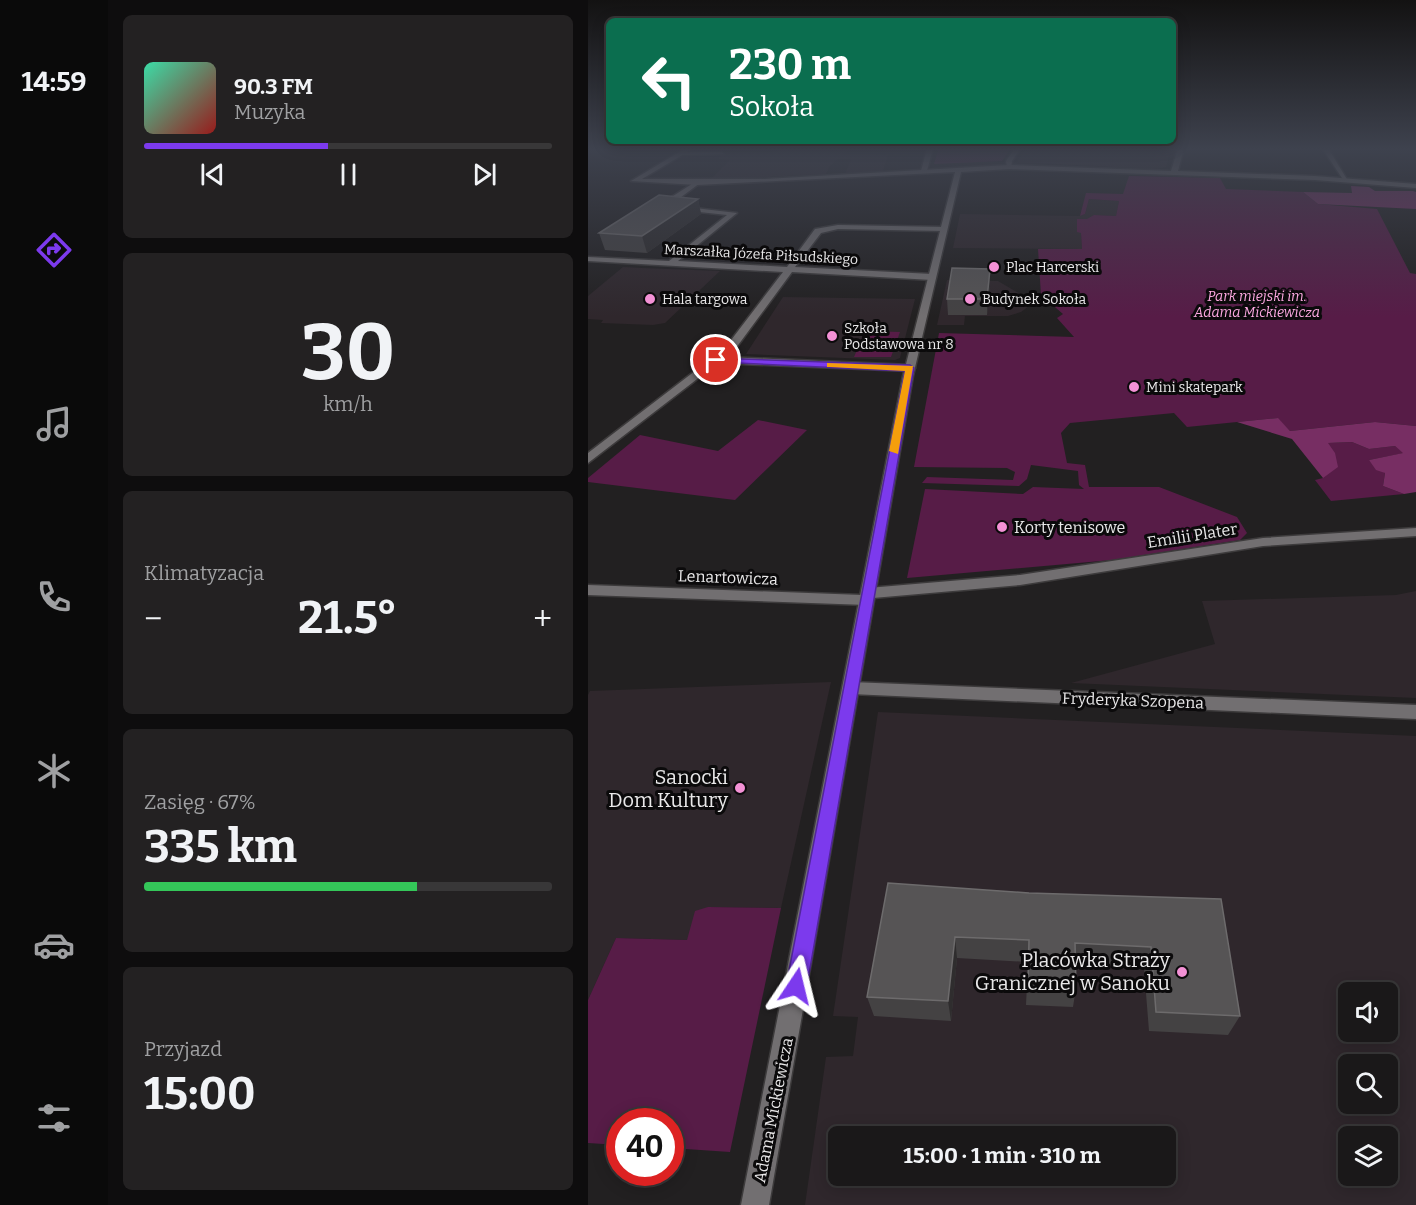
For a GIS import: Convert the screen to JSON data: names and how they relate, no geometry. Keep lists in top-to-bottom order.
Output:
{
  "streets": {
    "street": [
      "Marszałka Józefa Piłsudskiego",
      "Emilii Plater",
      "Lenartowicza",
      "Fryderyka Szopena",
      "Adama Mickiewicza"
    ]
  },
  "crossings": [
    ["Marszałka Józefa Piłsudskiego", "Adama Mickiewicza"],
    ["Emilii Plater", "Lenartowicza"],
    ["Emilii Plater", "Adama Mickiewicza"],
    ["Lenartowicza", "Adama Mickiewicza"],
    ["Fryderyka Szopena", "Adama Mickiewicza"]
  ],
  "parks": ["Park miejski im. Adama Mickiewicza"],
  "places": [
    "Plac Harcerski",
    "Hala targowa",
    "Budynek Sokoła",
    "Szkoła Podstawowa nr 8",
    "Mini skatepark",
    "Korty tenisowe",
    "Sanocki Dom Kultury",
    "Placówka Straży Granicznej w Sanoku"
  ],
  "page": {
    "tabs": "14:59",
    "turn": ["230 m", "Sokoła"],
    "song": ["90.3 FM", "Muzyka"],
    "tile": [
      ["30", "km/h"],
      "Klimatyzacja",
      ["Zasięg · 67%", "335 km"],
      ["Przyjazd", "15:00"]
    ],
    "heat": ["−", "21.5°", "+"],
    "limit": "40",
    "trip": "15:00 · 1 min · 310 m"
  }
}
